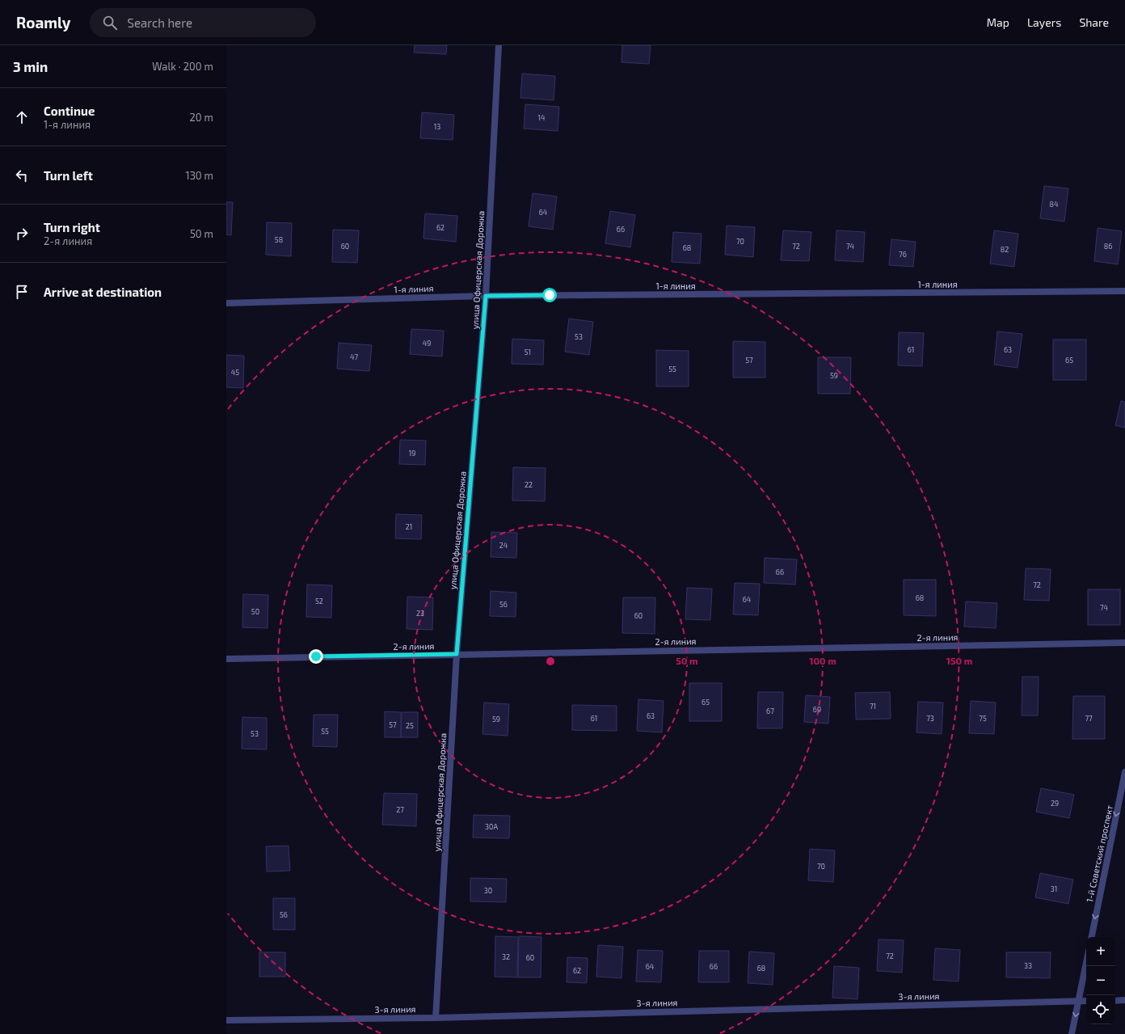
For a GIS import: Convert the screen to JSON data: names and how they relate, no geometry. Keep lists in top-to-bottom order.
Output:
{
  "streets": {
    "street": [
      "улица Офицерская Дорожка",
      "1-я линия",
      "2-я линия",
      "1-й Советский проспект",
      "3-я линия"
    ]
  },
  "crossings": [
    ["улица Офицерская Дорожка", "1-я линия"],
    ["улица Офицерская Дорожка", "2-я линия"],
    ["улица Офицерская Дорожка", "3-я линия"]
  ],
  "one_way": ["1-й Советский проспект"],
  "house_numbers": [
    "14",
    "13",
    "84",
    "64",
    "62",
    "66",
    "58",
    "70",
    "60",
    "72",
    "74",
    "86",
    "68",
    "82",
    "76",
    "53",
    "49",
    "61",
    "63",
    "51",
    "47",
    "57",
    "65",
    "55",
    "45",
    "59",
    "19",
    "22",
    "21",
    "24",
    "66",
    "72",
    "68",
    "64",
    "52",
    "56",
    "74",
    "50",
    "23",
    "60",
    "65",
    "71",
    "69",
    "67",
    "63",
    "61",
    "73",
    "75",
    "77",
    "59",
    "57",
    "25",
    "55",
    "53",
    "29",
    "27",
    "30А",
    "70",
    "31",
    "30",
    "56",
    "72",
    "32",
    "60",
    "33",
    "64",
    "66",
    "68",
    "62"
  ],
  "page": {
    "header": "Roamly",
    "search": "Search here",
    "nav": ["Map", "Layers", "Share"],
    "heading": ["3 min", "Walk · 200 m"],
    "list": [
      ["Continue", "1-я линия", "20 m"],
      ["Turn left", "130 m"],
      ["Turn right", "2-я линия", "50 m"],
      "Arrive at destination"
    ],
    "map_buttons": ["+", "−"]
  },
  "rings": ["50 m", "100 m", "150 m"]
}
